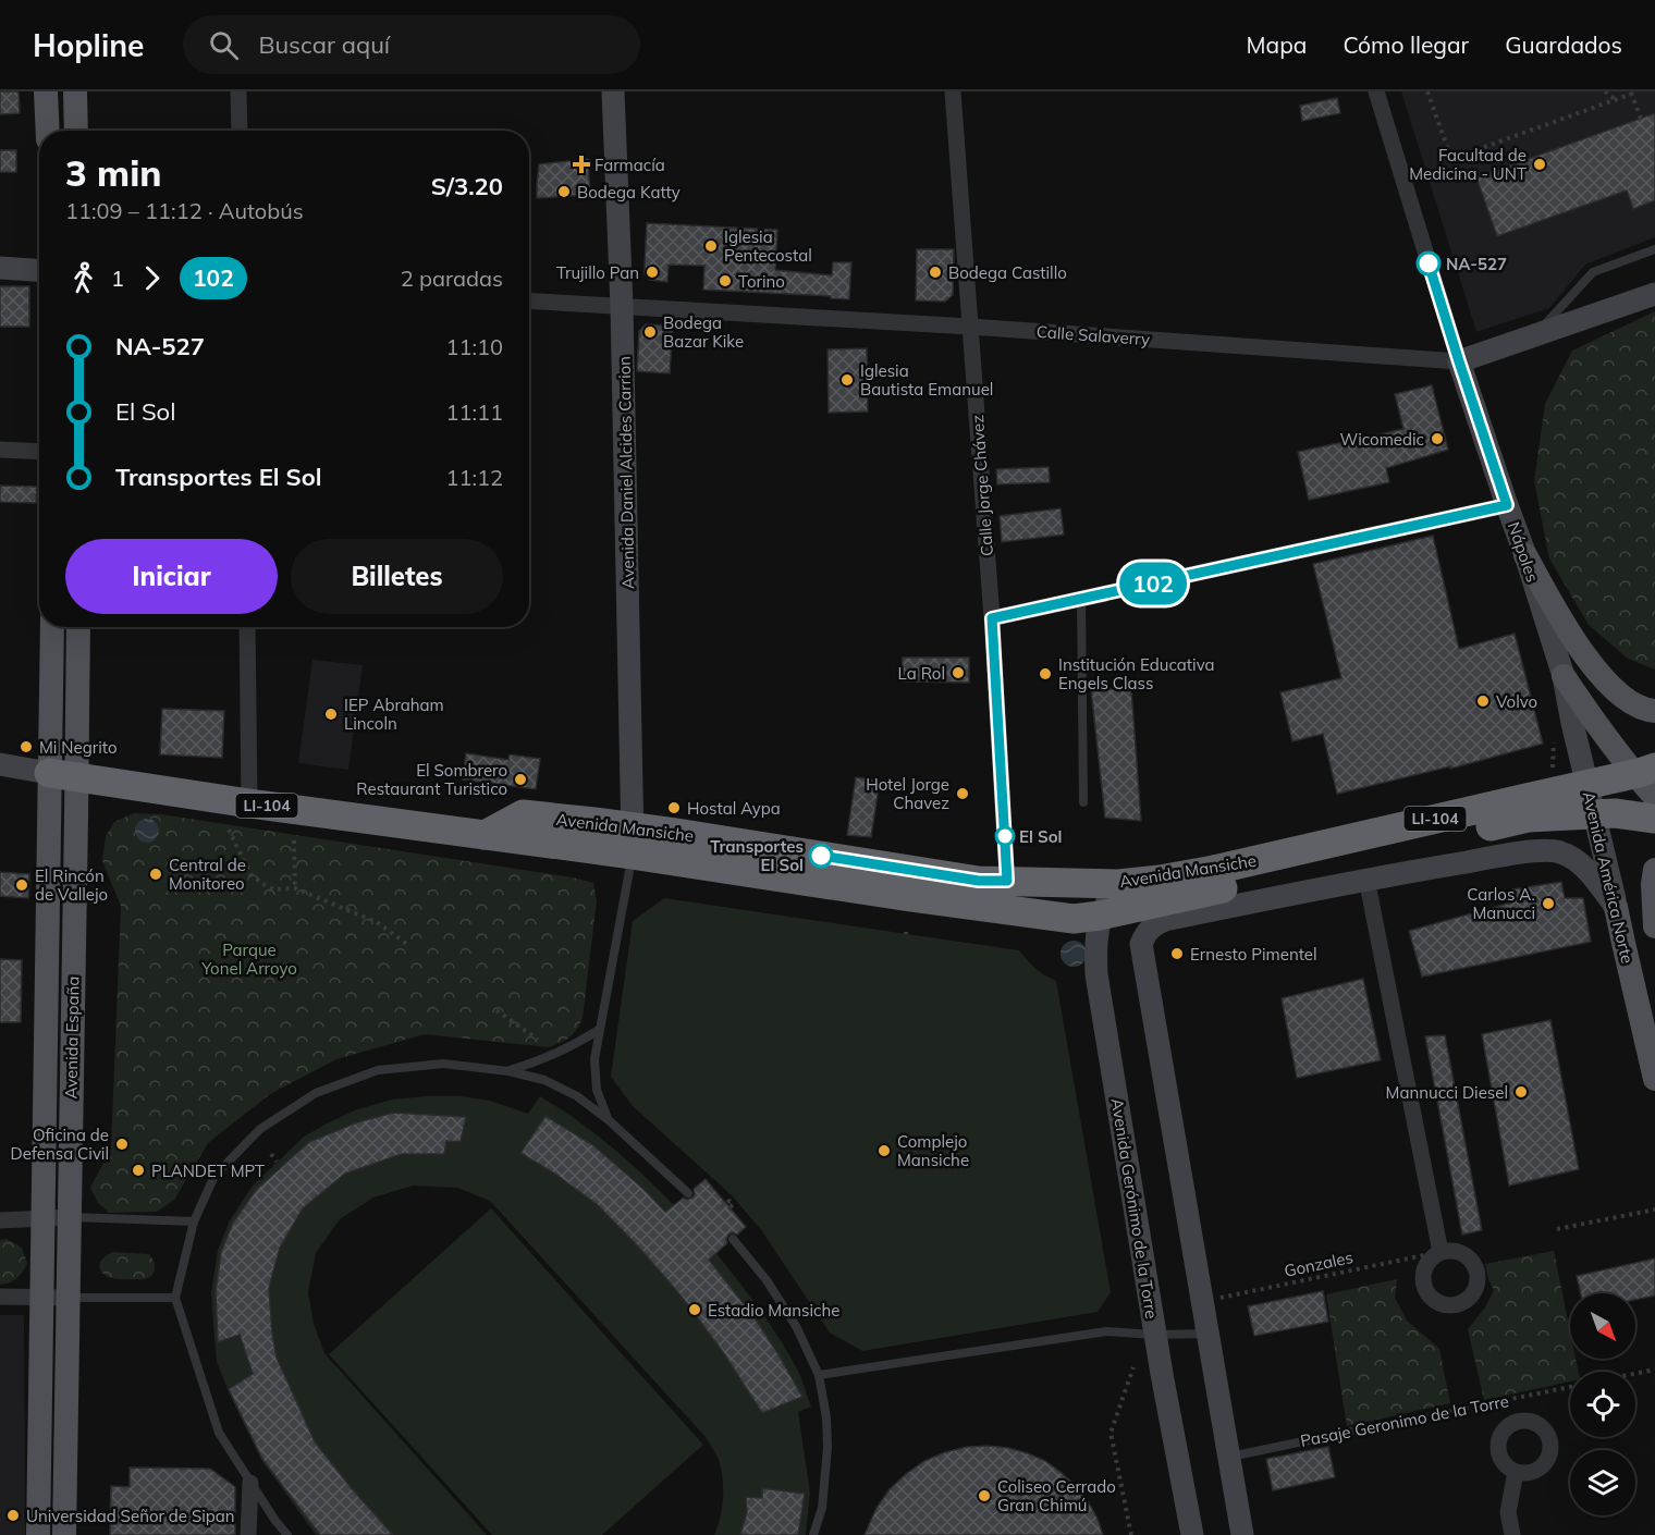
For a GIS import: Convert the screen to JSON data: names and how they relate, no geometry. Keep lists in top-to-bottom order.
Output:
{
  "streets": {
    "highway": ["LI-104", "Avenida Mansiche"],
    "main road": [
      "Calle Salaverry",
      "Avenida Daniel Alcides Carrion",
      "Nápoles",
      "Avenida América Norte",
      "Avenida España",
      "Avenida Gerónimo de la Torre"
    ],
    "street": ["Calle Jorge Chávez"],
    "lane": ["Pasaje Geronimo de la Torre"],
    "path": ["Gonzales"]
  },
  "crossings": [
    ["Calle Salaverry", "Avenida Daniel Alcides Carrion"],
    ["Calle Salaverry", "Calle Jorge Chávez"],
    ["Calle Salaverry", "Nápoles"],
    ["Avenida Daniel Alcides Carrion", "Avenida Mansiche"],
    ["Calle Jorge Chávez", "Avenida Mansiche"],
    ["Nápoles", "Avenida América Norte"],
    ["Avenida Mansiche", "Avenida España"],
    ["Avenida Mansiche", "Avenida Gerónimo de la Torre"]
  ],
  "parks": ["Parque Yonel Arroyo"],
  "places": {
    "health": ["Farmacía"],
    "other": [
      "Facultad de Medicina - UNT",
      "Bodega Katty",
      "Iglesia Pentecostal",
      "NA-527",
      "Trujillo Pan",
      "Bodega Castillo",
      "Torino",
      "Bodega Bazar Kike",
      "Iglesia Bautista Emanuel",
      "Wicomedic",
      "La Rol",
      "Institución Educativa Engels Class",
      "Volvo",
      "IEP Abraham Lincoln",
      "Mi Negrito",
      "El Sombrero Restaurant Turistico",
      "Hotel Jorge Chavez",
      "Hostal Aypa",
      "El Sol",
      "Transportes El Sol",
      "Central de Monitoreo",
      "El Rincón de Vallejo",
      "Carlos A. Manucci",
      "Ernesto Pimentel",
      "Mannucci Diesel",
      "Oficina de Defensa Civil",
      "Complejo Mansiche",
      "PLANDET MPT",
      "Estadio Mansiche",
      "Coliseo Cerrado Gran Chimú",
      "Universidad Señor de Sipan"
    ]
  },
  "lines": ["bus line 102"],
  "north": "bottom right",
  "page": {
    "header": "Hopline",
    "search": "Buscar aquí",
    "nav": ["Mapa", "Cómo llegar", "Guardados"],
    "on_map": "102",
    "heading": ["3 min", "11:09 – 11:12 · Autobús", "S/3.20"],
    "legs": ["1", "102", "2 paradas"],
    "list": [
      {
        "name": "NA-527",
        "value": "11:10"
      },
      {
        "name": "El Sol",
        "value": "11:11"
      },
      {
        "name": "Transportes El Sol",
        "value": "11:12"
      }
    ],
    "buttons": ["Iniciar", "Billetes"]
  }
}
